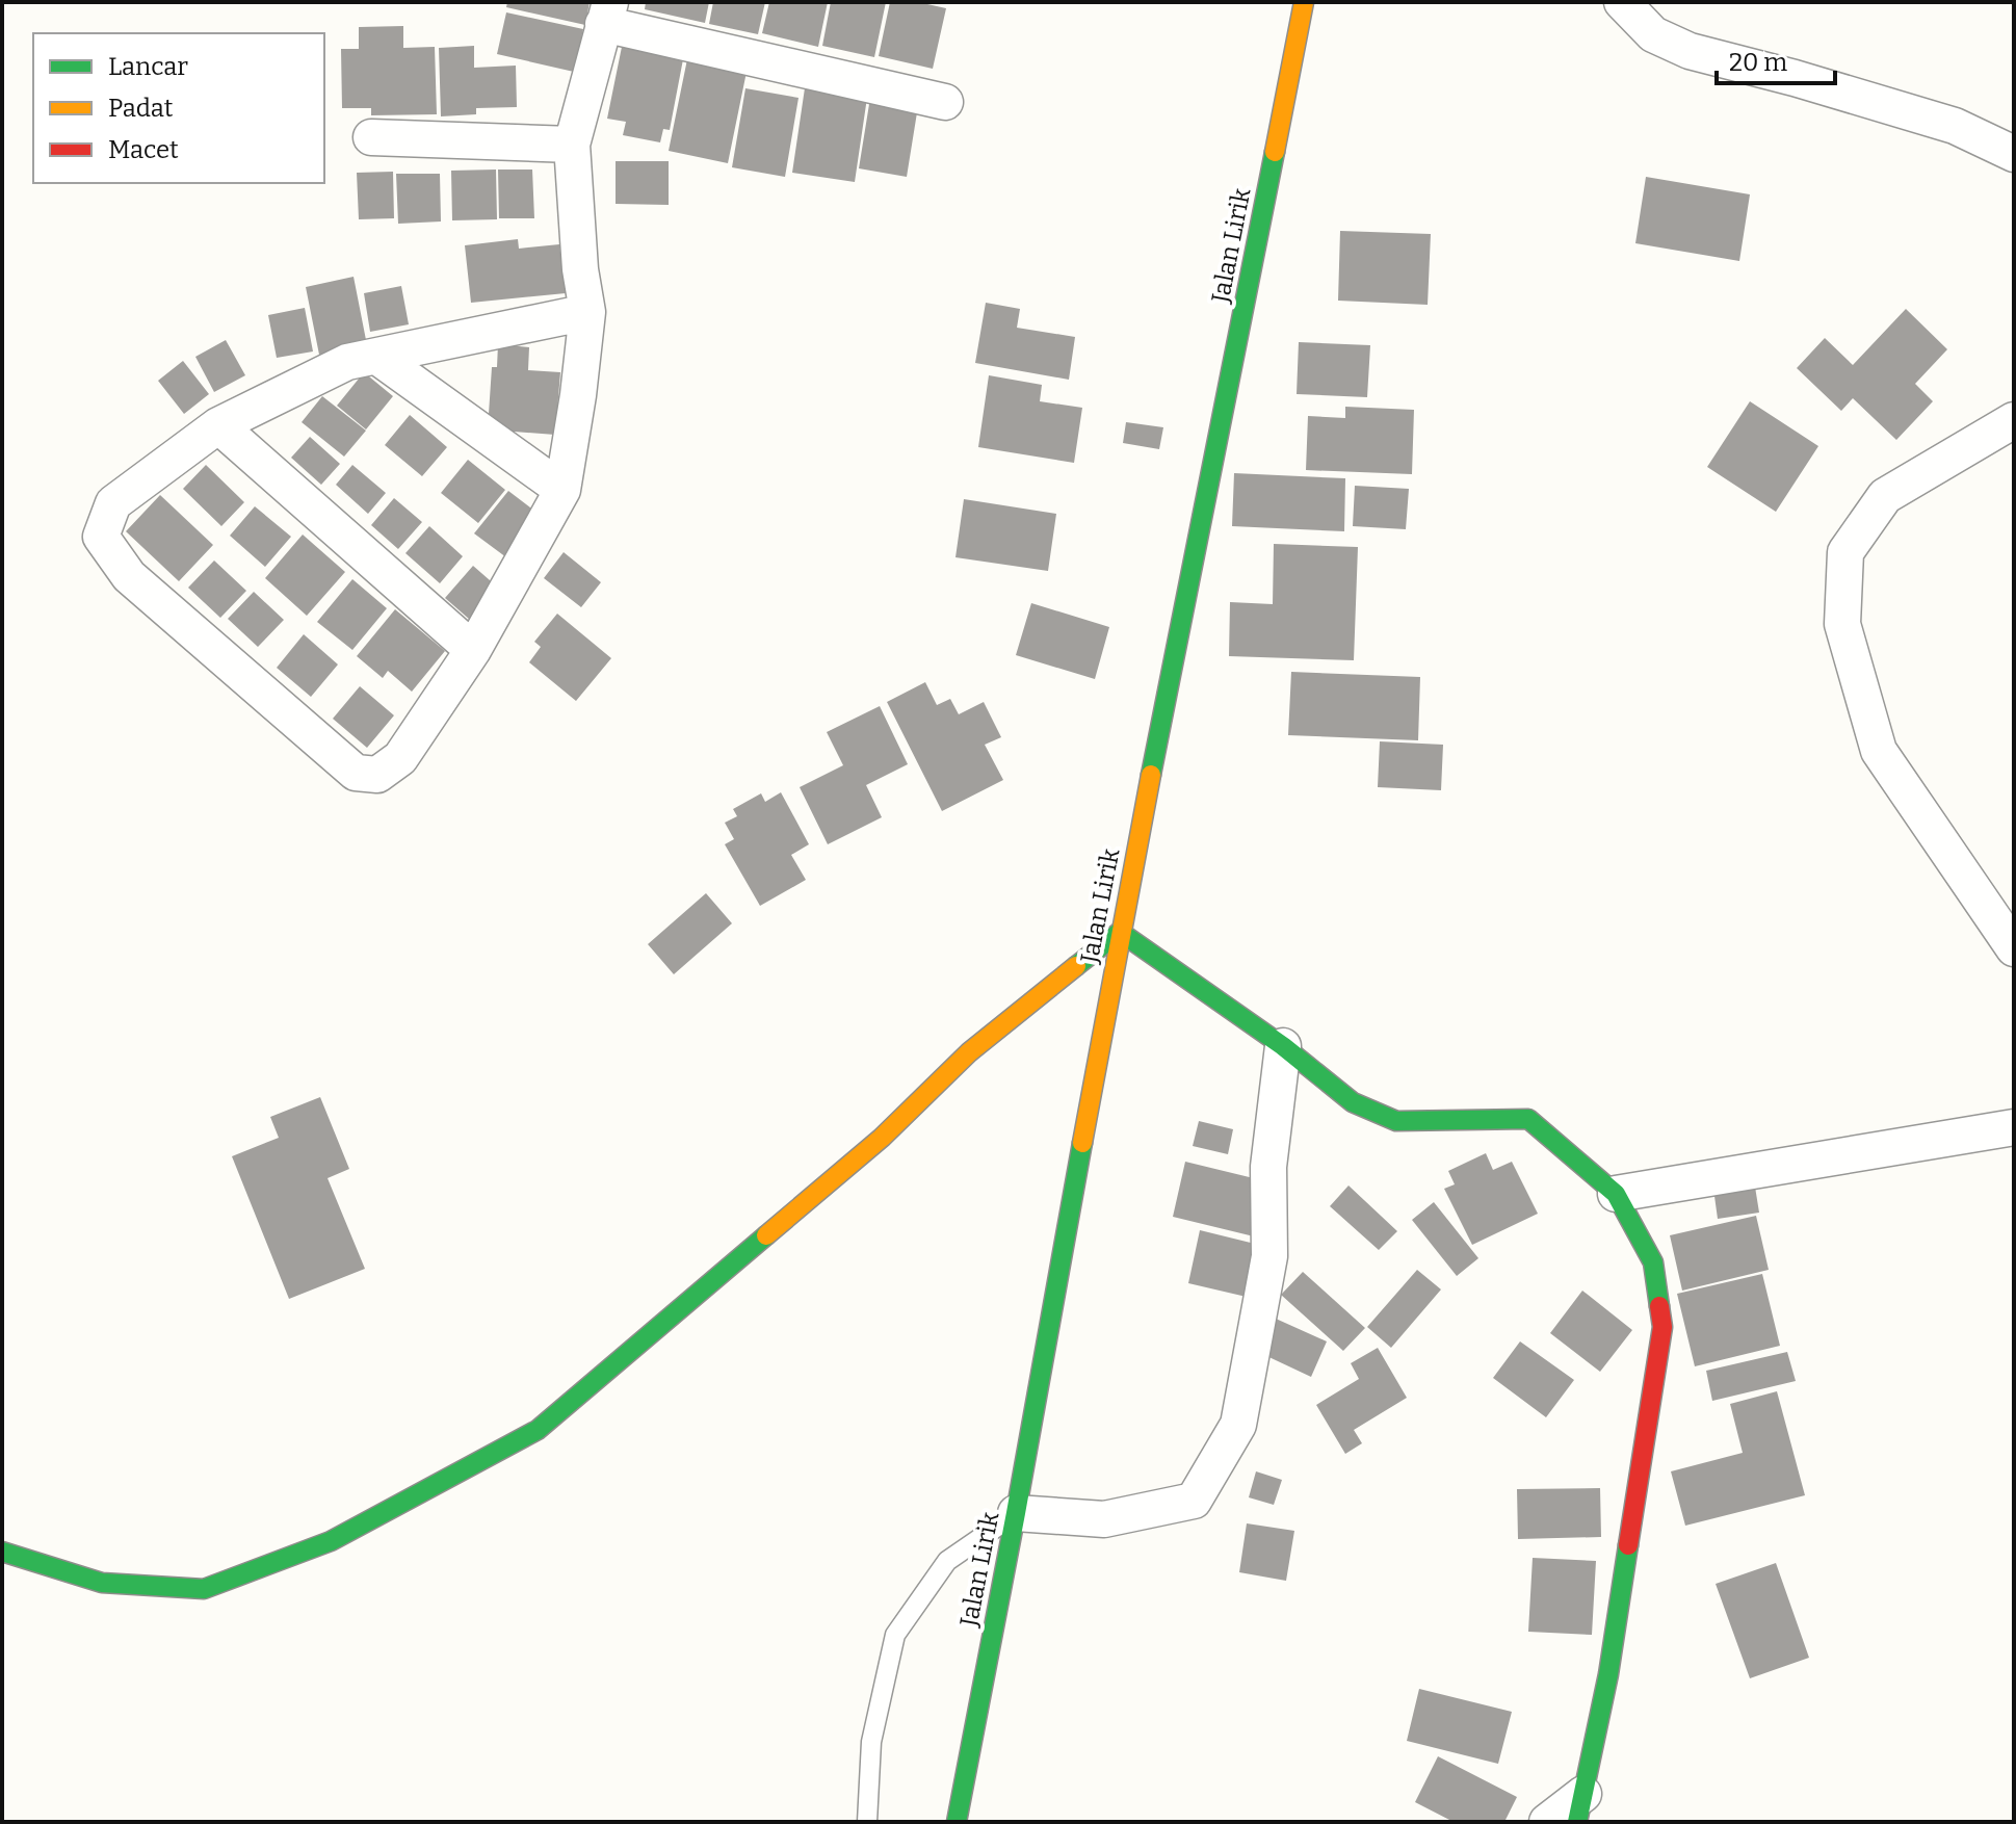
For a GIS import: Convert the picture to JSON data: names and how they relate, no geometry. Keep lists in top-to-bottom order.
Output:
{
  "streets": {
    "street": ["Jalan Lirik"]
  },
  "legend": ["Lancar", "Padat", "Macet"],
  "scale_bar": "20 m"
}
